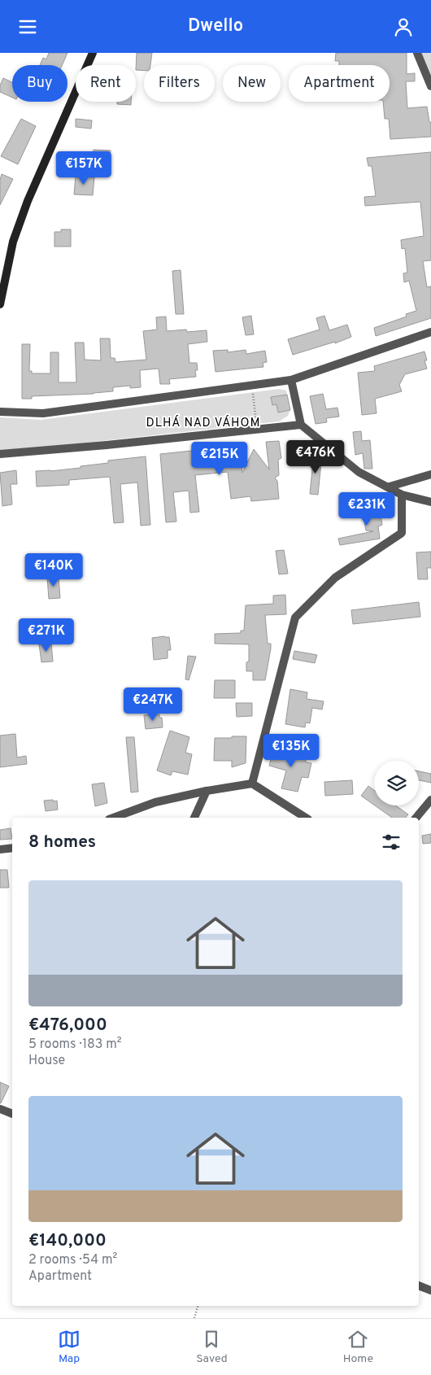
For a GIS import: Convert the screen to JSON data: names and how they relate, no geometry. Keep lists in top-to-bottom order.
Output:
{
  "districts": ["DLHÁ NAD VÁHOM"],
  "page": {
    "header": "Dwello",
    "chip": [
      "Buy",
      "Rent",
      "Filters",
      "New",
      "Apartment"
    ],
    "price": [
      "€157K",
      "€476K",
      "€215K",
      "€231K",
      "€140K",
      "€271K",
      "€247K",
      "€135K"
    ],
    "heading": "8 homes",
    "list": [
      {
        "name": "€476,000",
        "note": "5 rooms · 183 m² · House"
      },
      {
        "name": "€140,000",
        "note": "2 rooms · 54 m² · Apartment"
      }
    ],
    "tabs": ["Map", "Saved", "Home"]
  }
}
